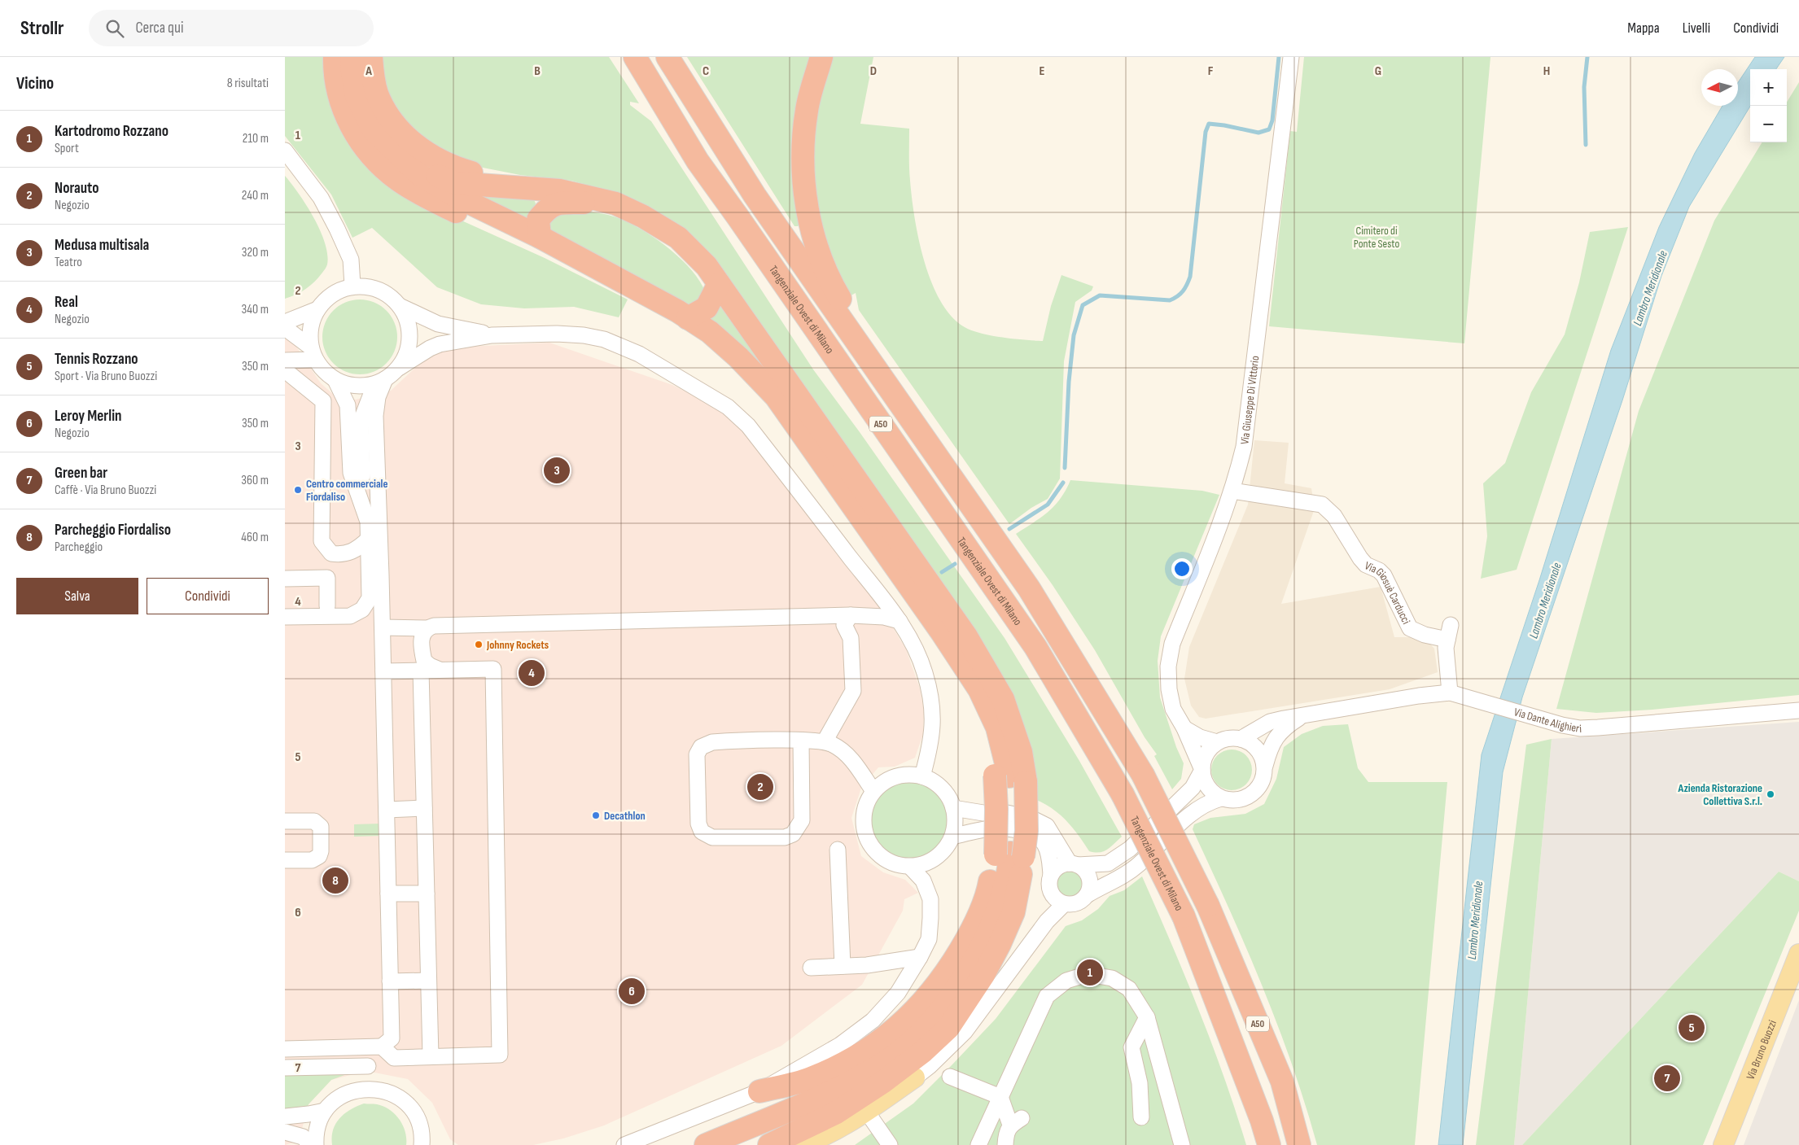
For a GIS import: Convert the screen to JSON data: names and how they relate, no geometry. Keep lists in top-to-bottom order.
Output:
{
  "streets": {
    "highway": ["Tangenziale Ovest di Milano", "A50"],
    "main road": ["Via Bruno Buozzi"],
    "street": ["Via Giuseppe Di Vittorio", "Via Giosuè Carducci", "Via Dante Alighieri"]
  },
  "crossings": [
    ["Via Giuseppe Di Vittorio", "Via Giosuè Carducci"],
    ["Via Giuseppe Di Vittorio", "Via Dante Alighieri"],
    ["Via Giosuè Carducci", "Via Dante Alighieri"]
  ],
  "water": ["Lambro Meridionale"],
  "parks": ["Cimitero di Ponte Sesto"],
  "places": [
    "Centro commerciale Fiordaliso",
    "Johnny Rockets",
    "Azienda Ristorazione Collettiva S.r.l.",
    "Decathlon"
  ],
  "north": "left",
  "page": {
    "header": "Strollr",
    "search": "Cerca qui",
    "nav": ["Mappa", "Livelli", "Condividi"],
    "heading": ["Vicino", "8 risultati"],
    "map_buttons": ["+", "−"],
    "list": [
      {
        "mark": "1",
        "name": "Kartodromo Rozzano",
        "note": "Sport",
        "value": "210 m"
      },
      {
        "mark": "2",
        "name": "Norauto",
        "note": "Negozio",
        "value": "240 m"
      },
      {
        "mark": "3",
        "name": "Medusa multisala",
        "note": "Teatro",
        "value": "320 m"
      },
      {
        "mark": "4",
        "name": "Real",
        "note": "Negozio",
        "value": "340 m"
      },
      {
        "mark": "5",
        "name": "Tennis Rozzano",
        "note": "Sport · Via Bruno Buozzi",
        "value": "350 m"
      },
      {
        "mark": "6",
        "name": "Leroy Merlin",
        "note": "Negozio",
        "value": "350 m"
      },
      {
        "mark": "7",
        "name": "Green bar",
        "note": "Caffè · Via Bruno Buozzi",
        "value": "360 m"
      },
      {
        "mark": "8",
        "name": "Parcheggio Fiordaliso",
        "note": "Parcheggio",
        "value": "460 m"
      }
    ],
    "pins": [
      "3",
      "4",
      "2",
      "8",
      "1",
      "6",
      "5",
      "7"
    ],
    "buttons": ["Salva", "Condividi"]
  },
  "grid": {
    "columns": [
      "A",
      "B",
      "C",
      "D",
      "E",
      "F",
      "G",
      "H"
    ],
    "rows": [
      "1",
      "2",
      "3",
      "4",
      "5",
      "6",
      "7"
    ]
  }
}
